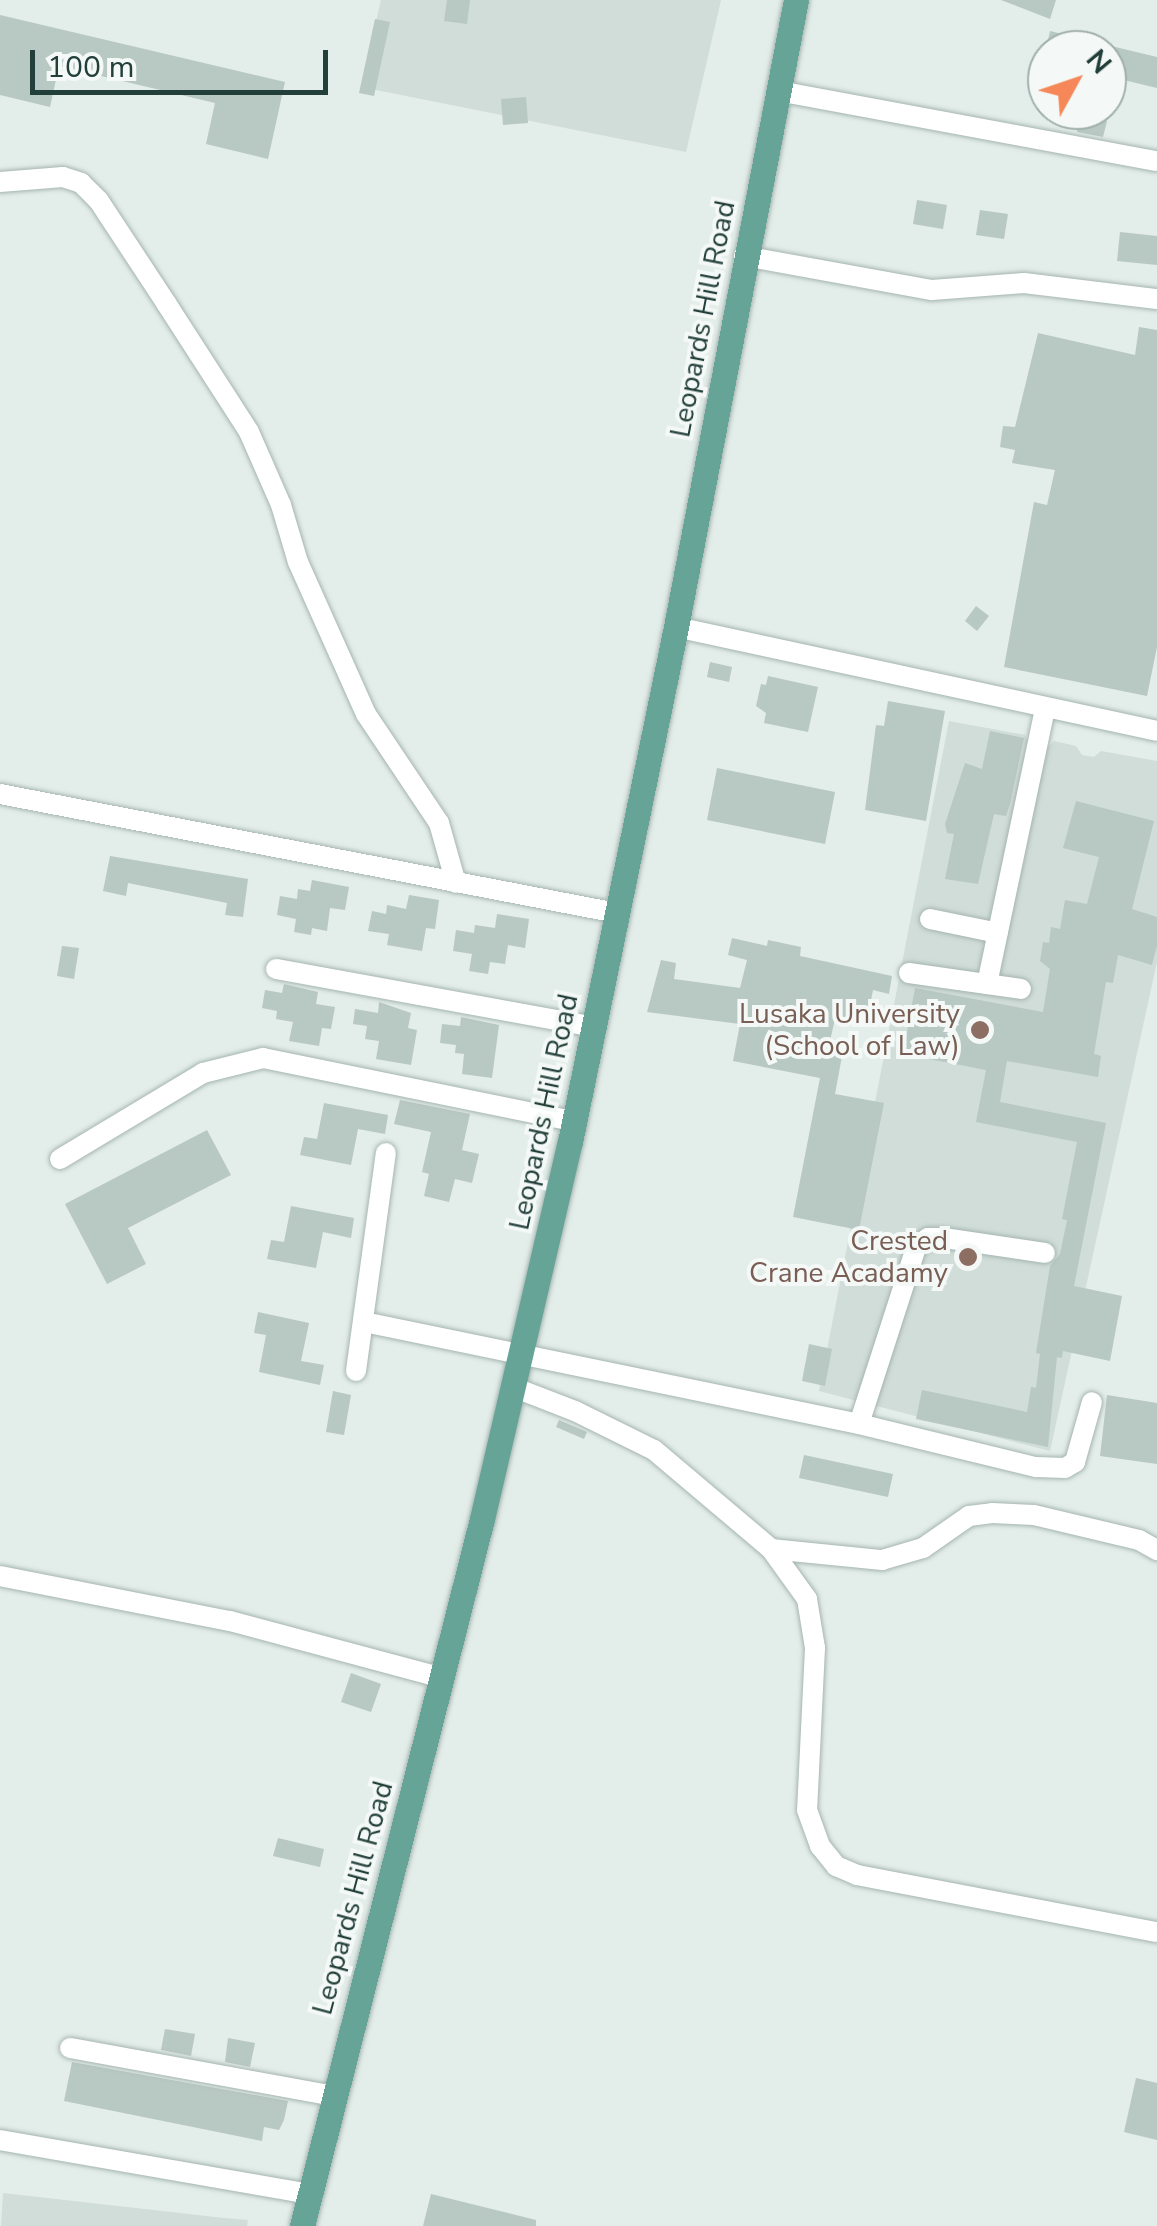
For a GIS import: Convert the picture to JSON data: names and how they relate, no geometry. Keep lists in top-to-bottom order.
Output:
{
  "streets": {
    "main road": ["Leopards Hill Road"]
  },
  "places": ["Lusaka University (School of Law)", "Crested Crane Acadamy"],
  "scale_bar": "100 m",
  "north": "top right"
}
